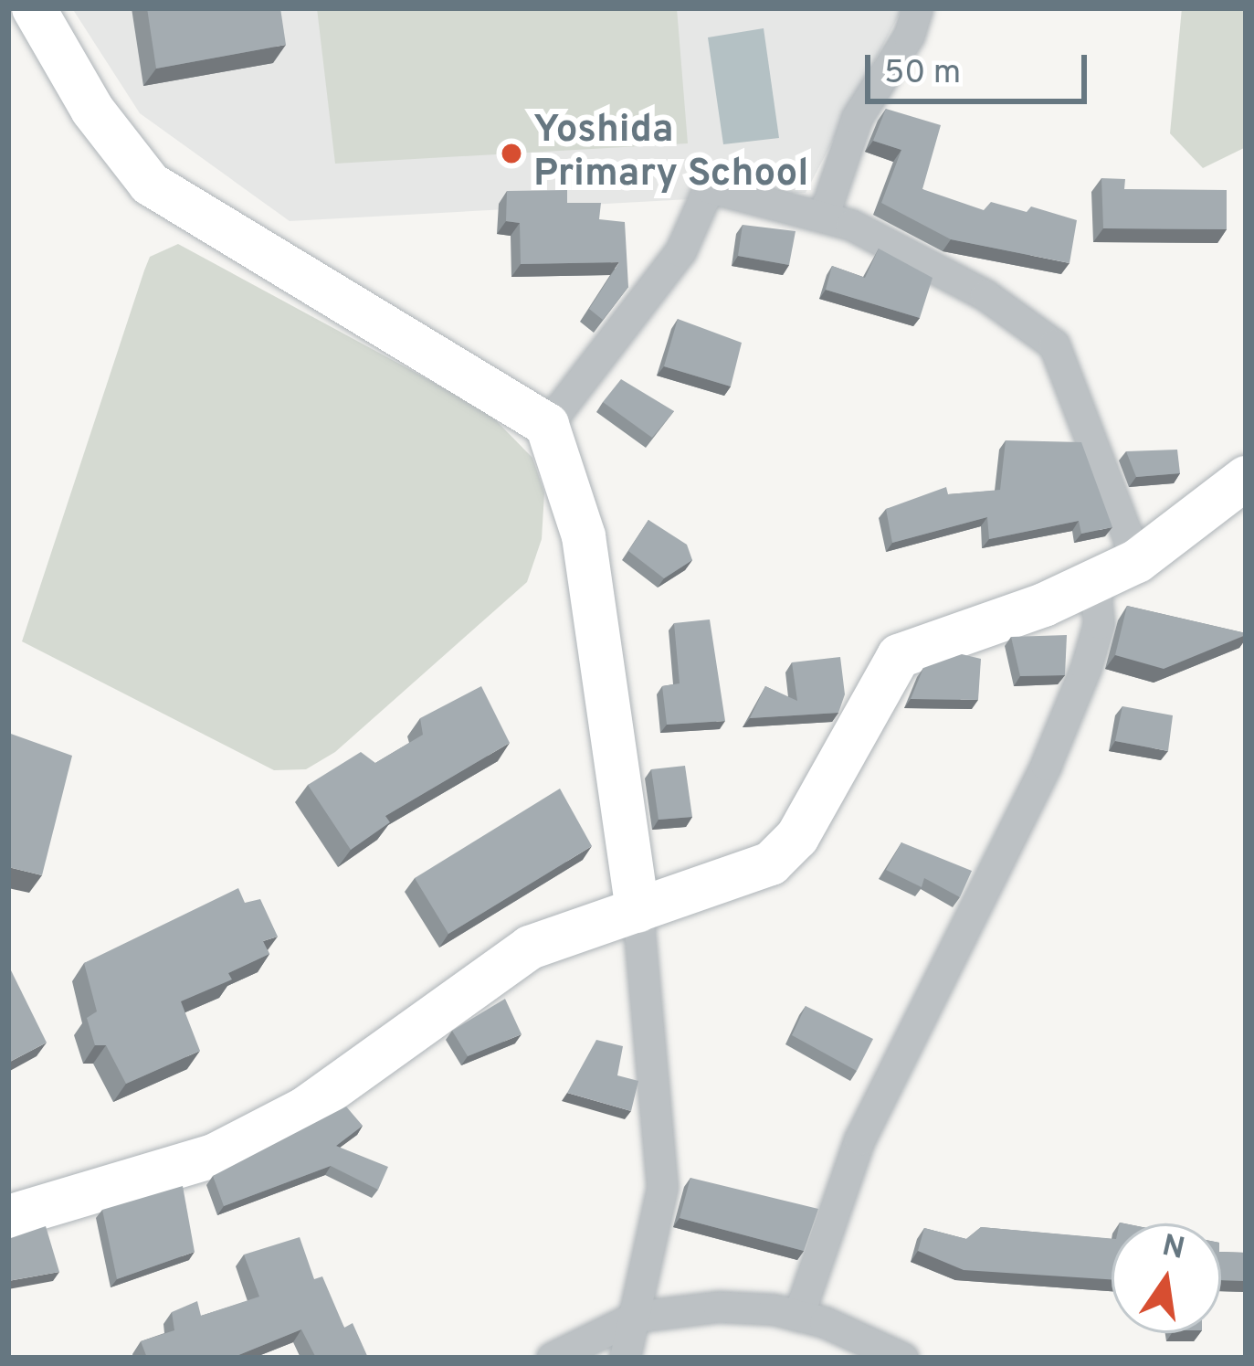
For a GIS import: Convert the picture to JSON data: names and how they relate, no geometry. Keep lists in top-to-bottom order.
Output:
{
  "places": ["Yoshida Primary School"],
  "scale_bar": "50 m",
  "north": "top"
}
